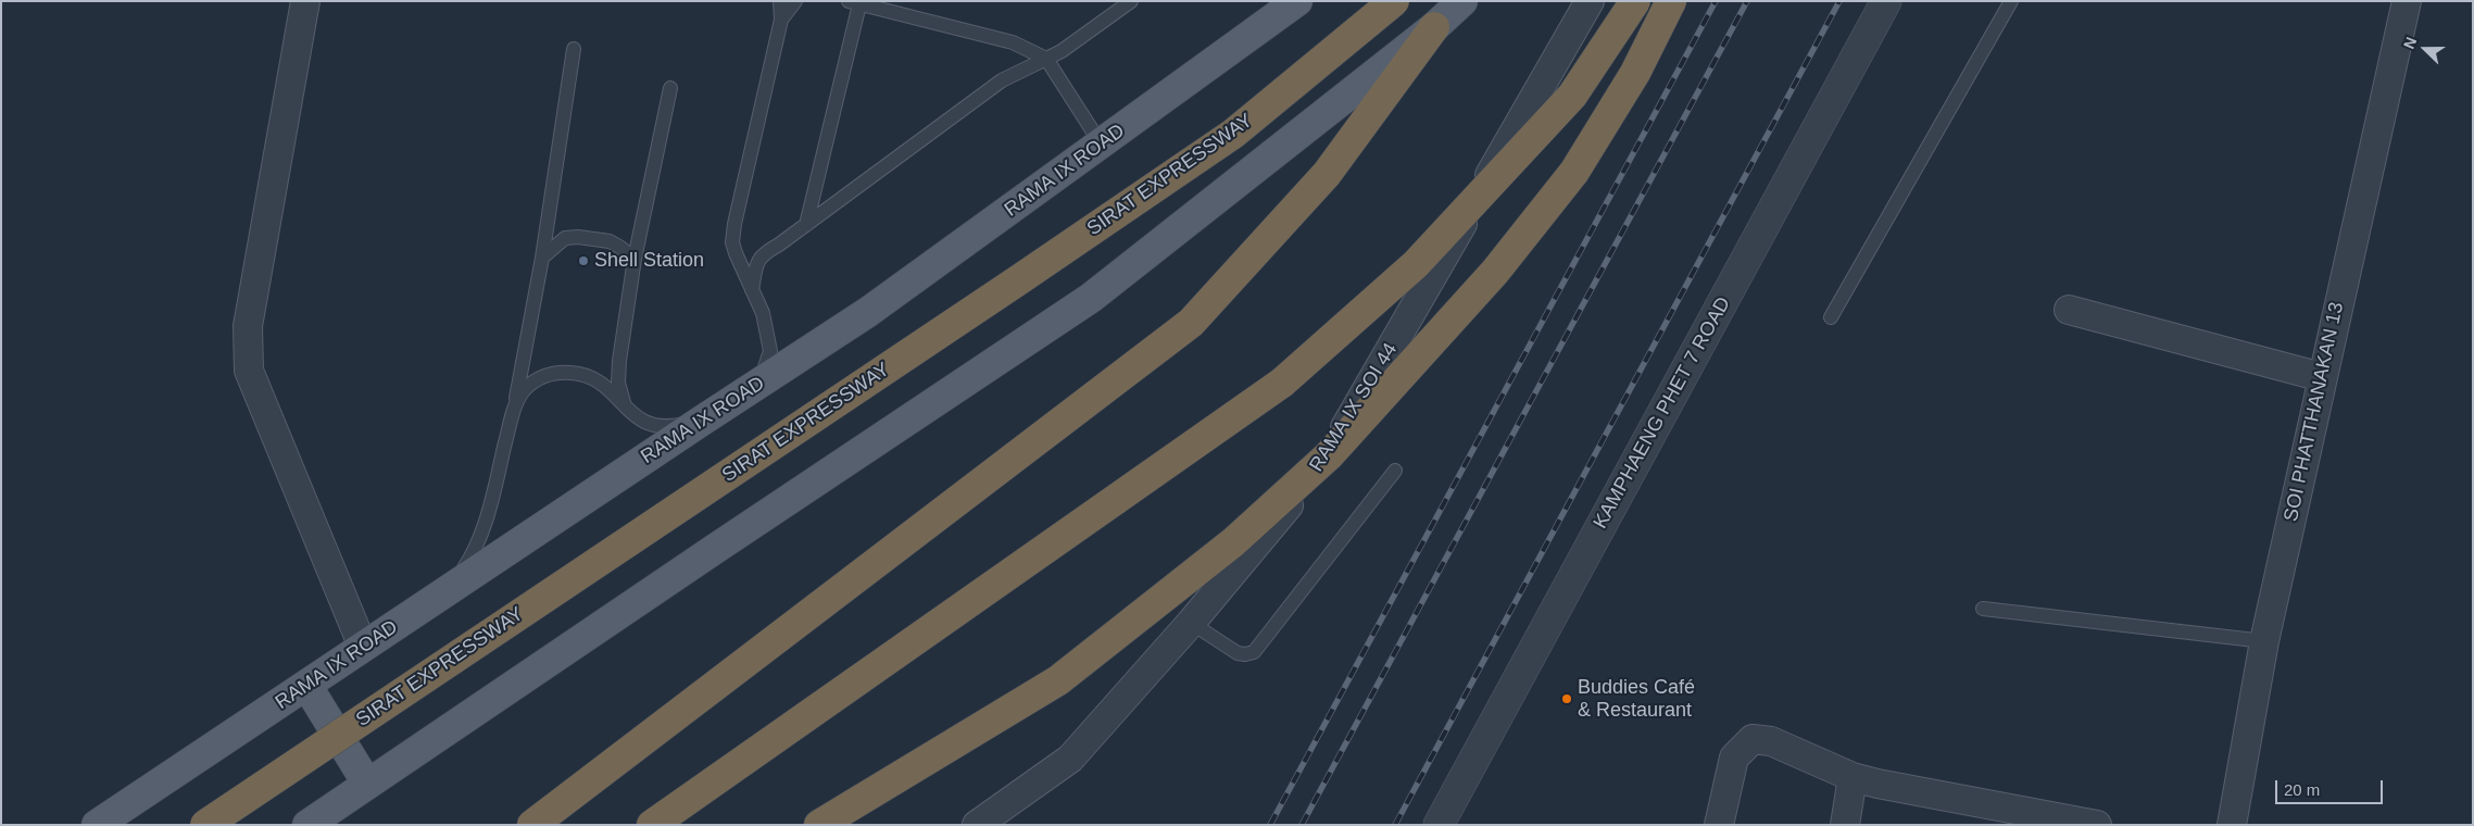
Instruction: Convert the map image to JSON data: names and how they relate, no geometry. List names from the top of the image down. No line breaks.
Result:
{"streets":{"highway":["SIRAT EXPRESSWAY"],"main road":["RAMA IX ROAD"],"street":["RAMA IX SOI 44","SOI PHATTHANAKAN 13","KAMPHAENG PHET 7 ROAD"]},"places":["Shell Station","Buddies Café & Restaurant"],"scale_bar":"20 m","north":"left"}
